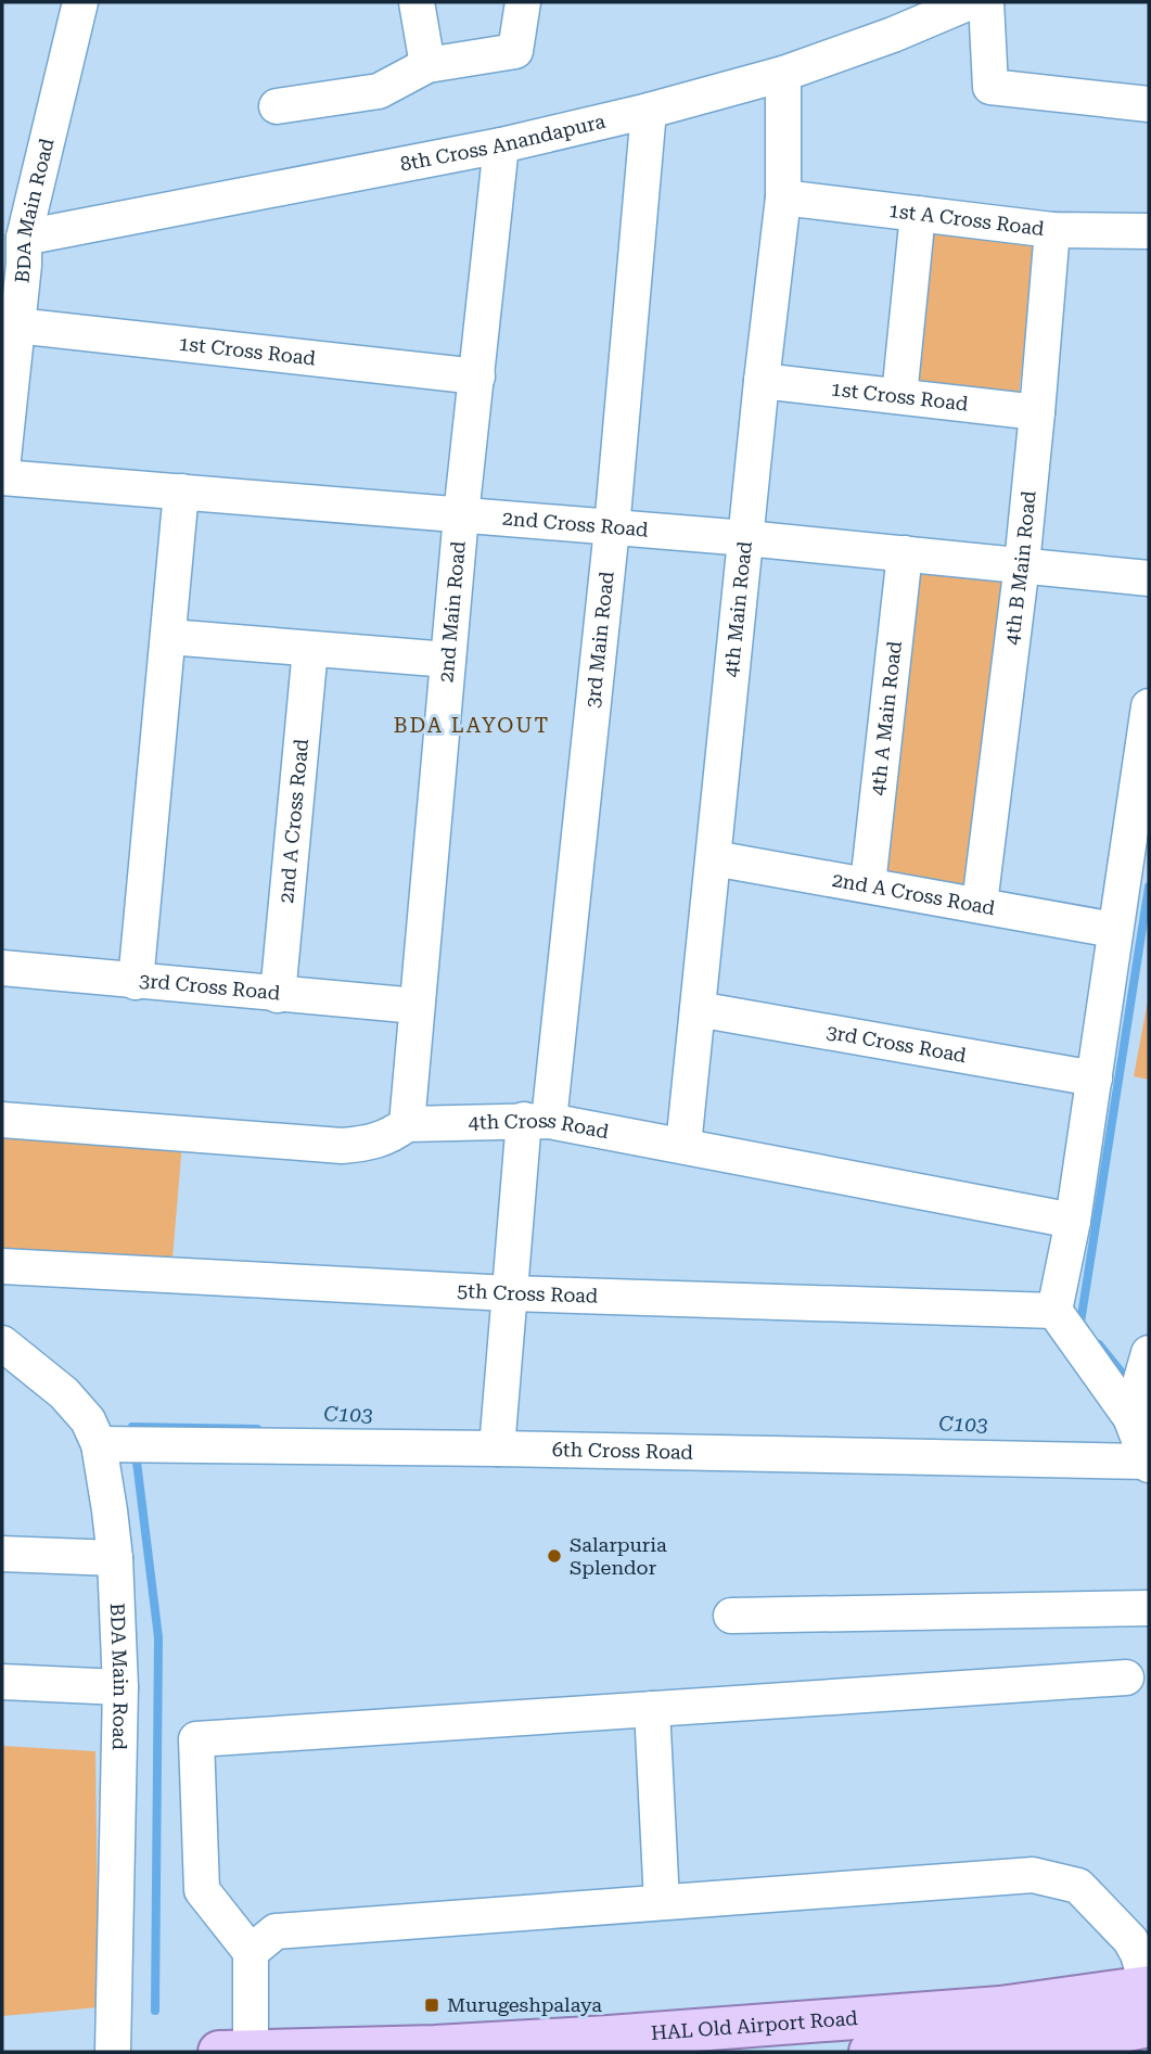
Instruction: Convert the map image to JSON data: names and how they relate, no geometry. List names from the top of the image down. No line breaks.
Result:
{"streets":{"main road":["HAL Old Airport Road"],"street":["8th Cross Anandapura","BDA Main Road","1st A Cross Road","1st Cross Road","2nd Cross Road","4th B Main Road","4th Main Road","2nd Main Road","3rd Main Road","4th A Main Road","2nd A Cross Road","3rd Cross Road","4th Cross Road","5th Cross Road","6th Cross Road"]},"crossings":[["8th Cross Anandapura","BDA Main Road"],["8th Cross Anandapura","4th Main Road"],["8th Cross Anandapura","2nd Main Road"],["8th Cross Anandapura","3rd Main Road"],["BDA Main Road","1st Cross Road"],["BDA Main Road","6th Cross Road"],["1st A Cross Road","4th B Main Road"],["1st A Cross Road","4th Main Road"],["1st Cross Road","4th B Main Road"],["1st Cross Road","4th Main Road"],["1st Cross Road","2nd Main Road"],["2nd Cross Road","4th B Main Road"],["2nd Cross Road","4th Main Road"],["2nd Cross Road","2nd Main Road"],["2nd Cross Road","3rd Main Road"],["2nd Cross Road","4th A Main Road"],["4th B Main Road","2nd A Cross Road"],["4th Main Road","2nd A Cross Road"],["4th Main Road","3rd Cross Road"],["4th Main Road","4th Cross Road"],["2nd Main Road","3rd Cross Road"],["2nd Main Road","4th Cross Road"],["3rd Main Road","4th Cross Road"],["3rd Main Road","5th Cross Road"],["3rd Main Road","6th Cross Road"],["4th A Main Road","2nd A Cross Road"],["2nd A Cross Road","3rd Cross Road"]],"districts":["BDA LAYOUT"],"water":["C103"],"places":{"other":["Salarpuria Splendor"],"transit":["Murugeshpalaya"]}}
